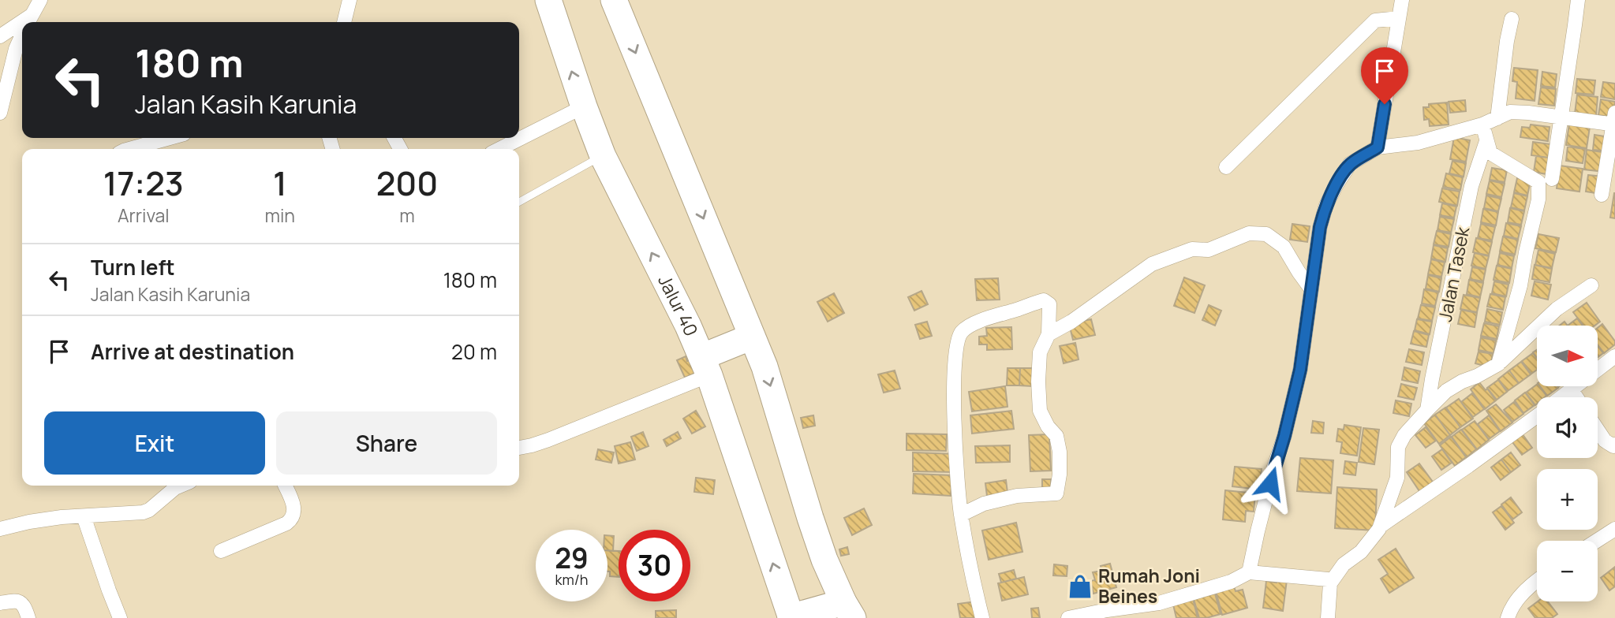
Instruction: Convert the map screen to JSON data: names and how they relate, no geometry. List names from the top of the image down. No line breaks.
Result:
{"streets":{"highway":["Jalur 40"],"street":["Jalan Tasek"]},"places":{"shop":["Rumah Joni Beines"]},"north":"right","page":{"turn":["180 m","Jalan Kasih Karunia"],"eta":["17:23","Arrival","1","min","200","m"],"list":[{"name":"Turn left","note":"Jalan Kasih Karunia","value":"180 m"},{"name":"Arrive at destination","value":"20 m"}],"map_buttons":["+","−"],"buttons":["Exit","Share"],"speed":"29 km/h","limit":"30"}}
